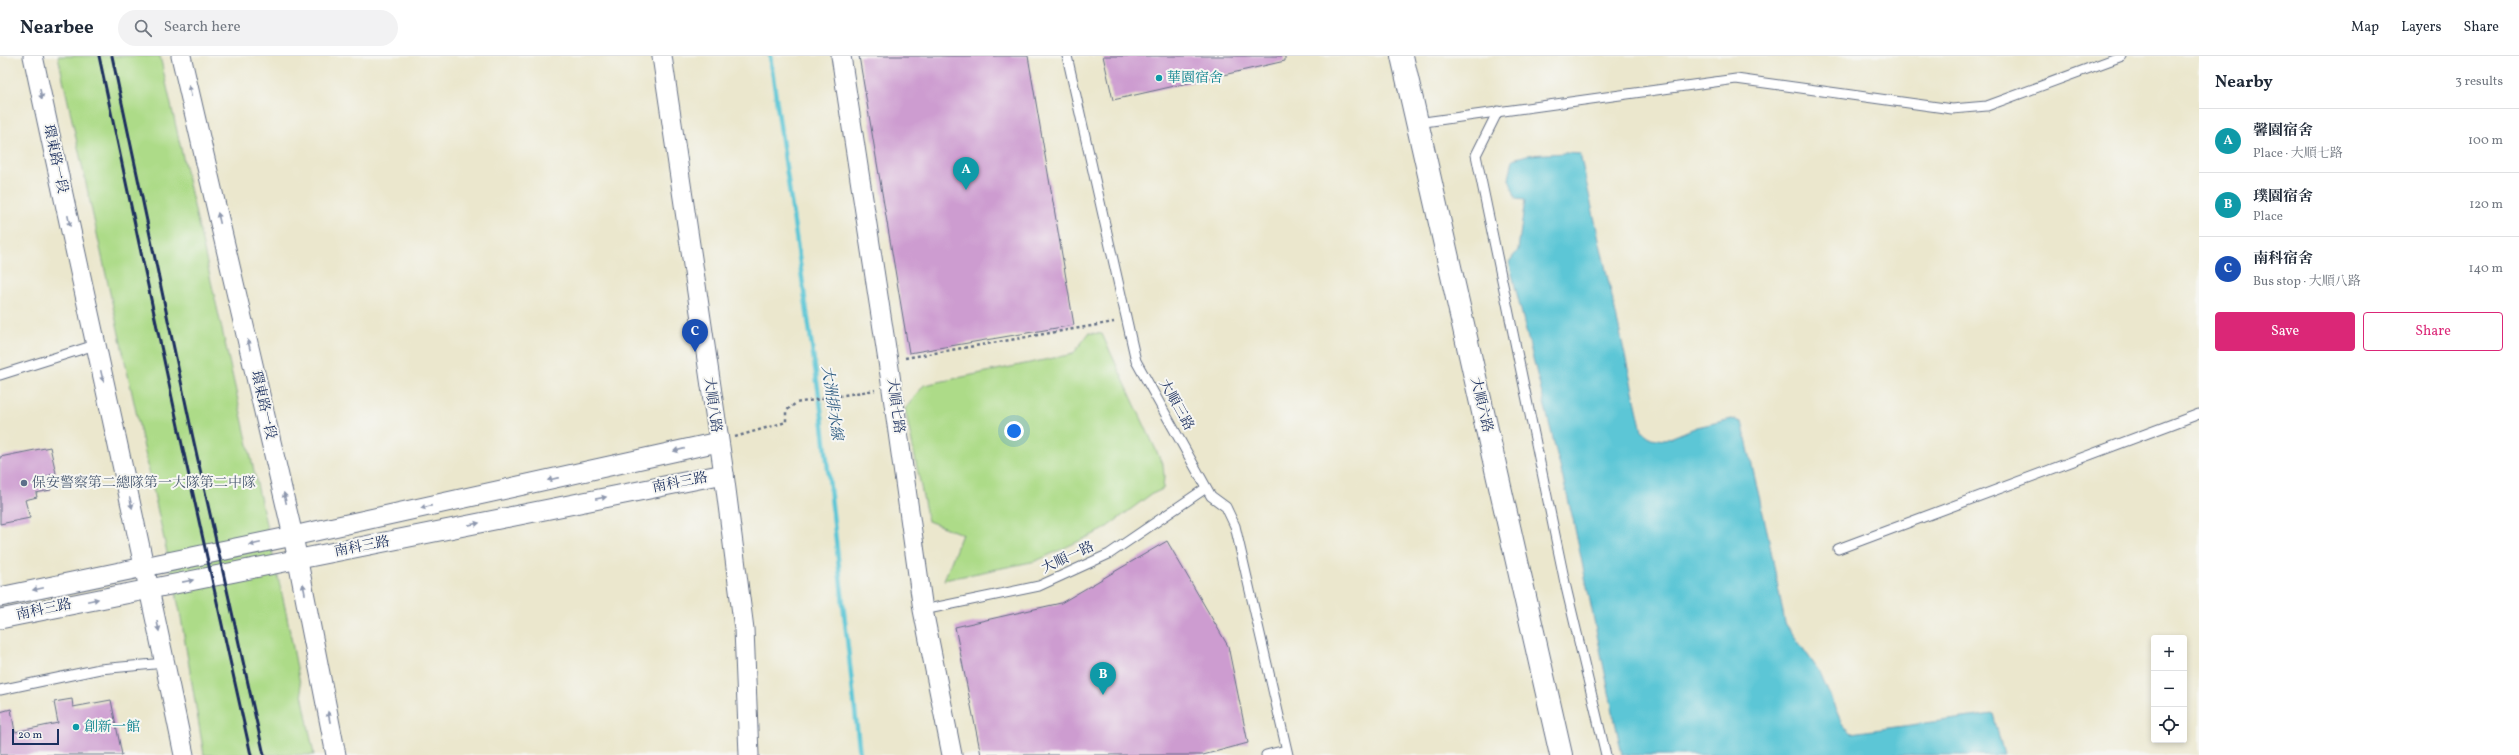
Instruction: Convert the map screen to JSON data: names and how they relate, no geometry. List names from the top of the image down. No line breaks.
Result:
{"streets":{"street":["環東路一段","大順八路","大順六路","大順七路","南科三路"],"lane":["大順三路","大順一路"]},"crossings":[["環東路一段","南科三路"],["大順八路","南科三路"],["大順三路","大順一路"],["大順七路","大順一路"]],"water":["大洲排水線"],"places":["華園宿舍","保安警察第二總隊第一大隊第二中隊","創新一館"],"scale_bar":"20 m","page":{"header":"Nearbee","search":"Search here","nav":["Map","Layers","Share"],"heading":["Nearby","3 results"],"list":[{"mark":"A","name":"馨園宿舍","note":"Place · 大順七路","value":"100 m"},{"mark":"B","name":"璞園宿舍","note":"Place","value":"120 m"},{"mark":"C","name":"南科宿舍","note":"Bus stop · 大順八路","value":"140 m"}],"pins":["A","C","B"],"buttons":["Save","Share"],"map_buttons":["+","−"],"scale":"20 m"}}
